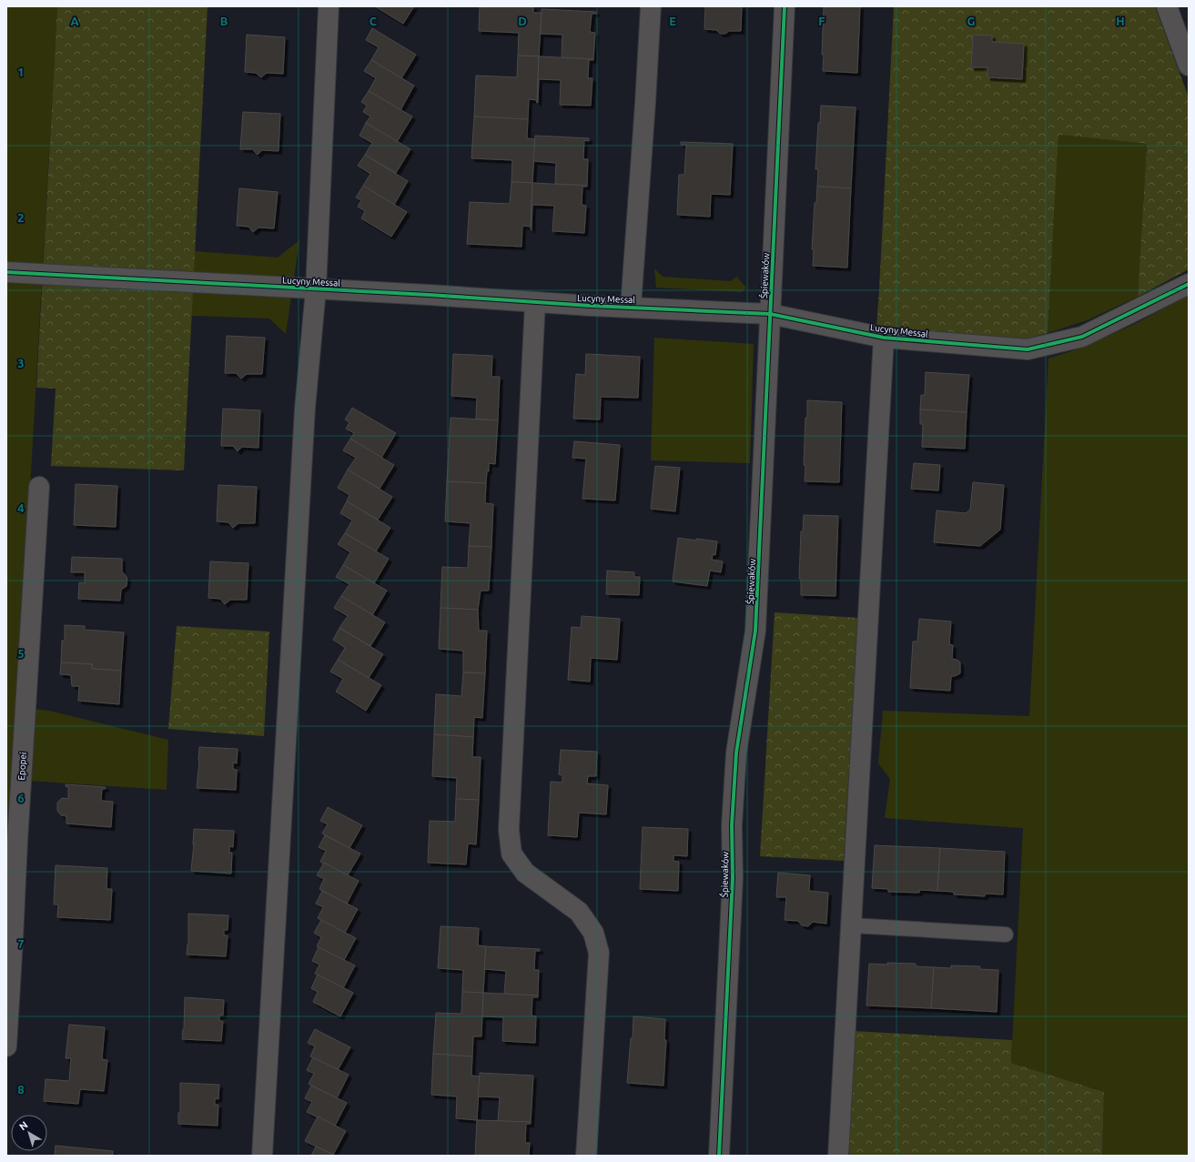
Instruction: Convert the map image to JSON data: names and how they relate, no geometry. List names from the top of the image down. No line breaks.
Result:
{"streets":{"street":["Śpiewaków","Lucyny Messal","Epopei"]},"crossings":[["Śpiewaków","Lucyny Messal"]],"north":"top left","grid":{"columns":["A","B","C","D","E","F","G","H"],"rows":["1","2","3","4","5","6","7","8"]}}
